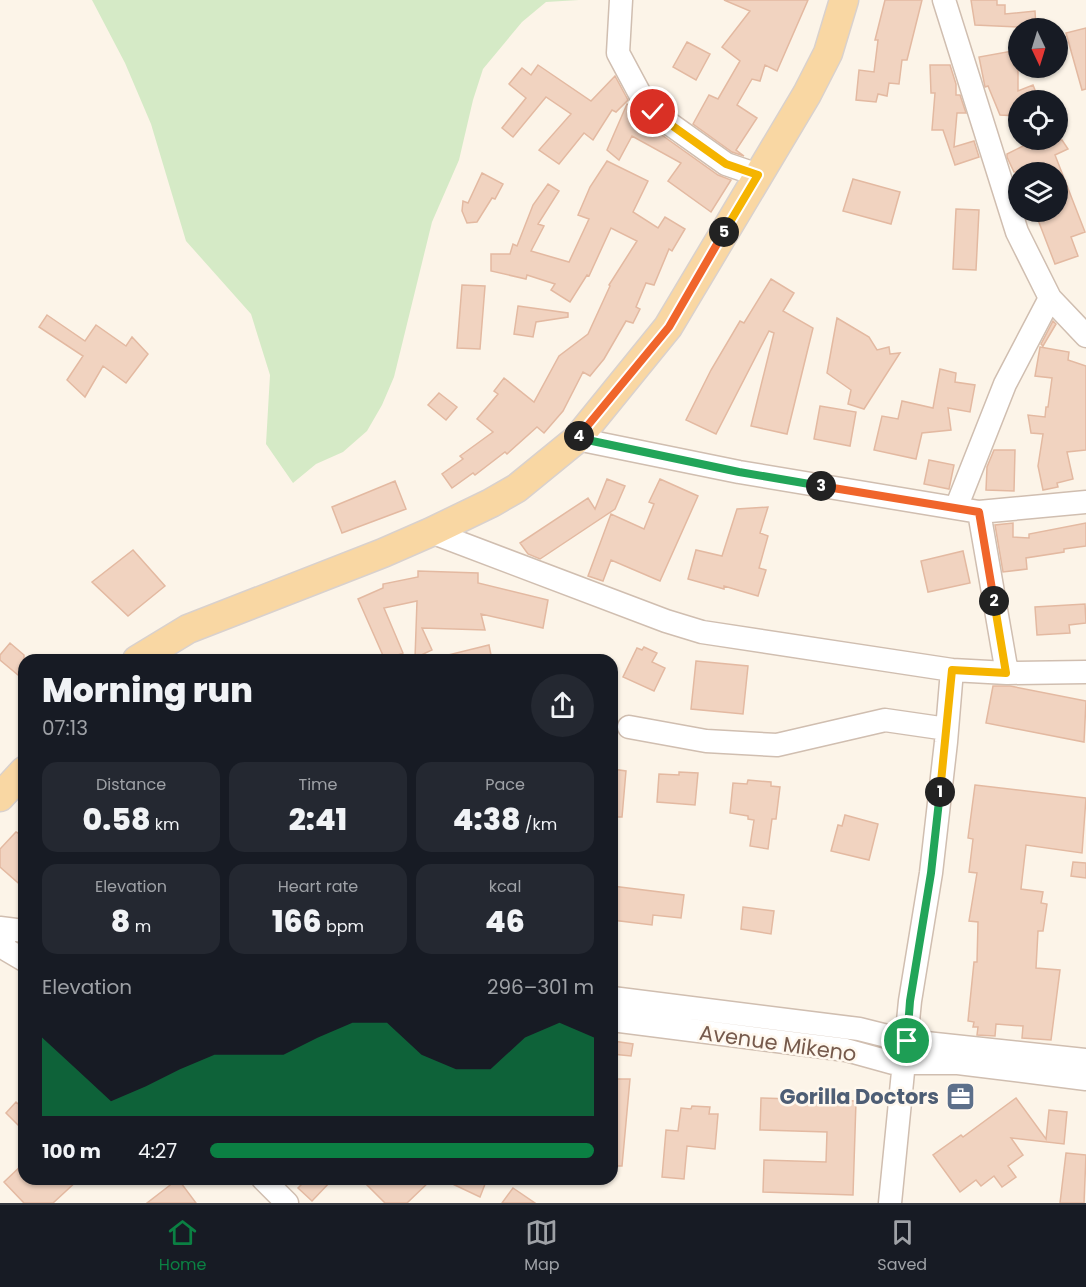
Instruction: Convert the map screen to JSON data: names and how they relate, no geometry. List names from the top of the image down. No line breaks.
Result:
{"streets":{"street":["Avenue Mikeno"]},"places":{"office":["Gorilla Doctors"]},"north":"bottom","page":{"pins":["5","4","3","2","1"],"heading":["Morning run","07:13"],"stats":[["Distance","0.58 km"],["Time","2:41"],["Pace","4:38 /km"],["Elevation","8 m"],["Heart rate","166 bpm"],["kcal","46"]],"chart":["Elevation","296–301 m"],"list":[{"name":"100 m","note":"4:27"}],"tabs":["Home","Map","Saved"]}}
